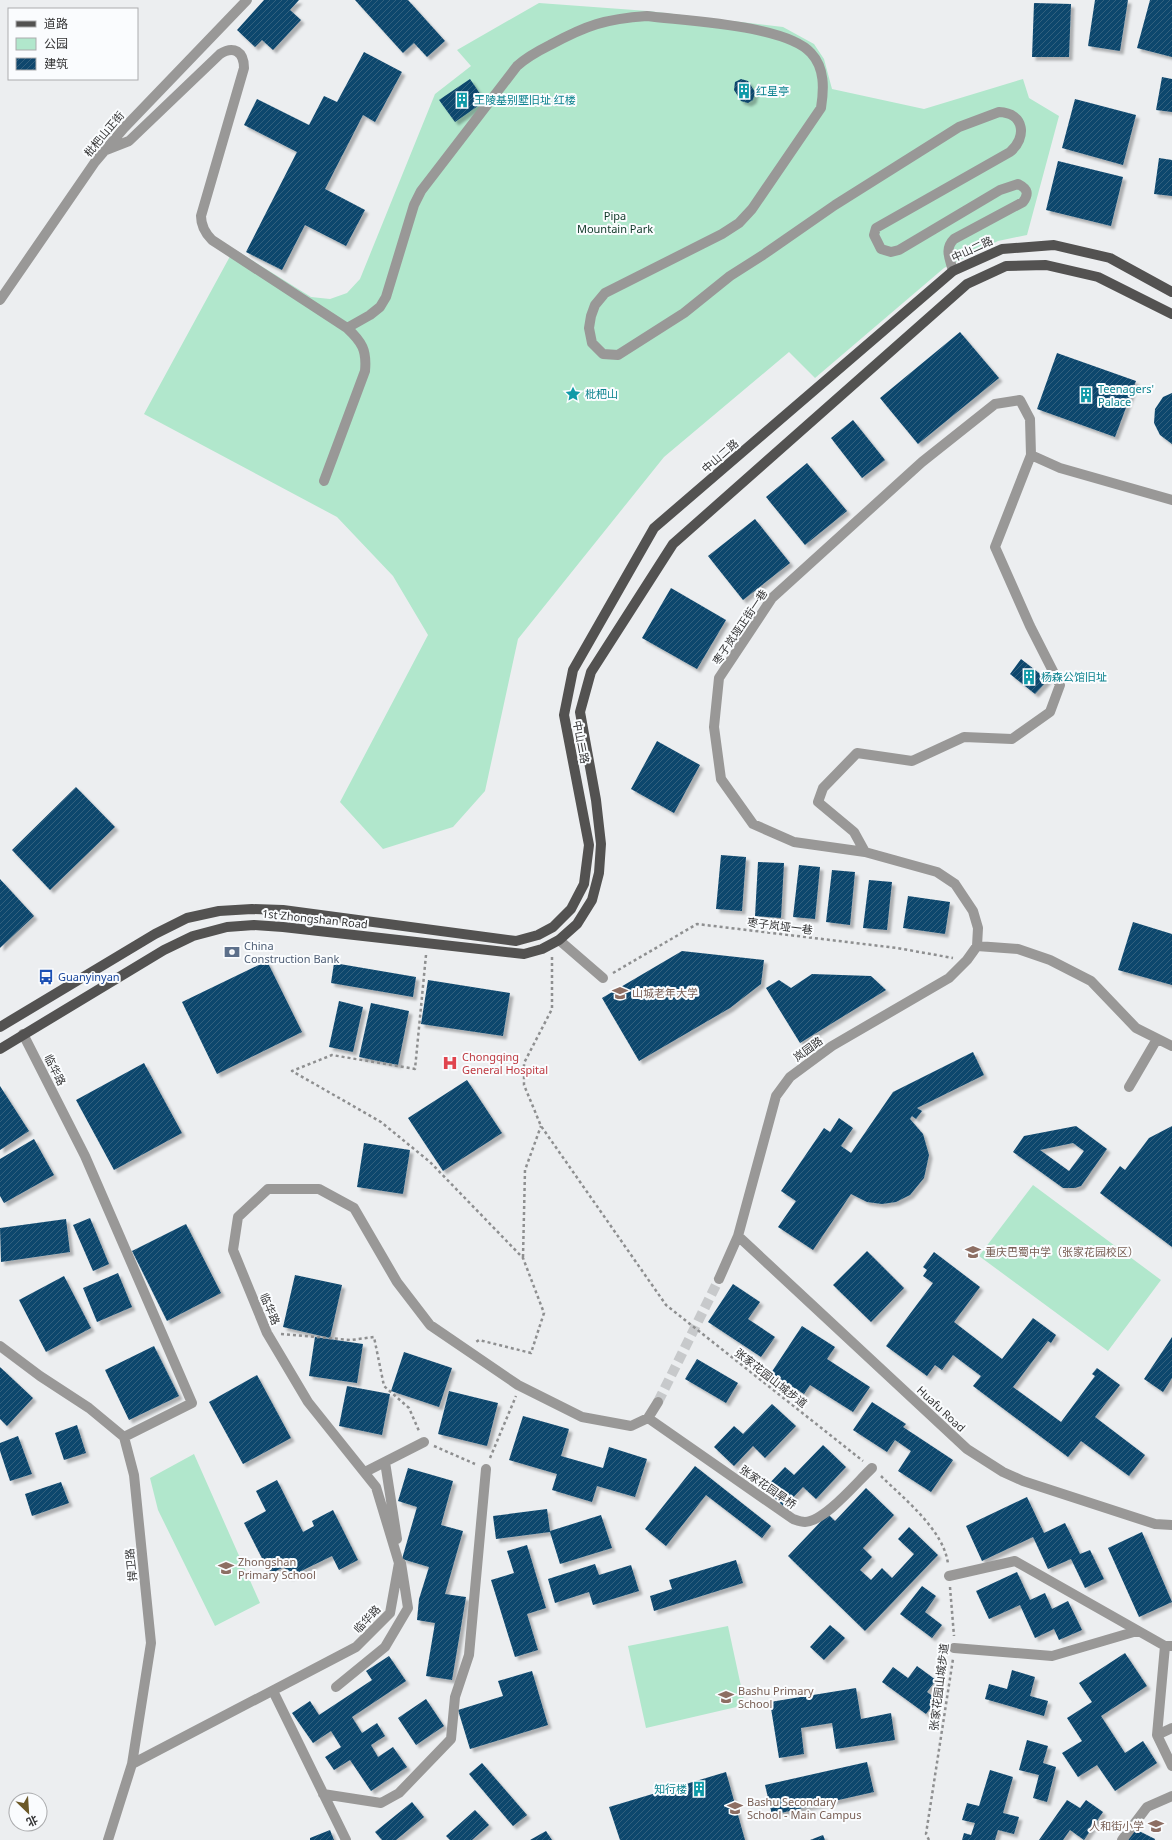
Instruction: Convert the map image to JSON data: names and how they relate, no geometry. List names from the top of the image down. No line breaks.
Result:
{"streets":{"main road":["中山二路","1st Zhongshan Road"],"street":["枇杷山正街","枣子岚垭正街一巷","岚园路","临华路","Huafu Road","张家花园旱桥","捍卫路"],"path":["枣子岚垭一巷","张家花园山城步道"]},"crossings":[["中山二路","1st Zhongshan Road"],["中山二路","张家花园山城步道"],["枣子岚垭正街一巷","岚园路"],["1st Zhongshan Road","临华路"],["1st Zhongshan Road","张家花园山城步道"],["枣子岚垭一巷","岚园路"],["岚园路","Huafu Road"],["临华路","张家花园旱桥"],["临华路","捍卫路"],["张家花园山城步道","张家花园旱桥"]],"parks":["Pipa Mountain Park"],"places":{"building":["红星亭","王陵基别墅旧址 红楼","Teenagers' Palace","杨森公馆旧址","知行楼"],"place":["枇杷山"],"bank":["China Construction Bank"],"bus stop":["Guanyinyan"],"school or university":["山城老年大学","重庆巴蜀中学（张家花园校区）","Zhongshan Primary School","Bashu Primary School","Bashu Secondary School - Main Campus","人和街小学"],"hospital":["Chongqing General Hospital"]},"legend":["道路","公园","建筑"],"north":"bottom right"}
